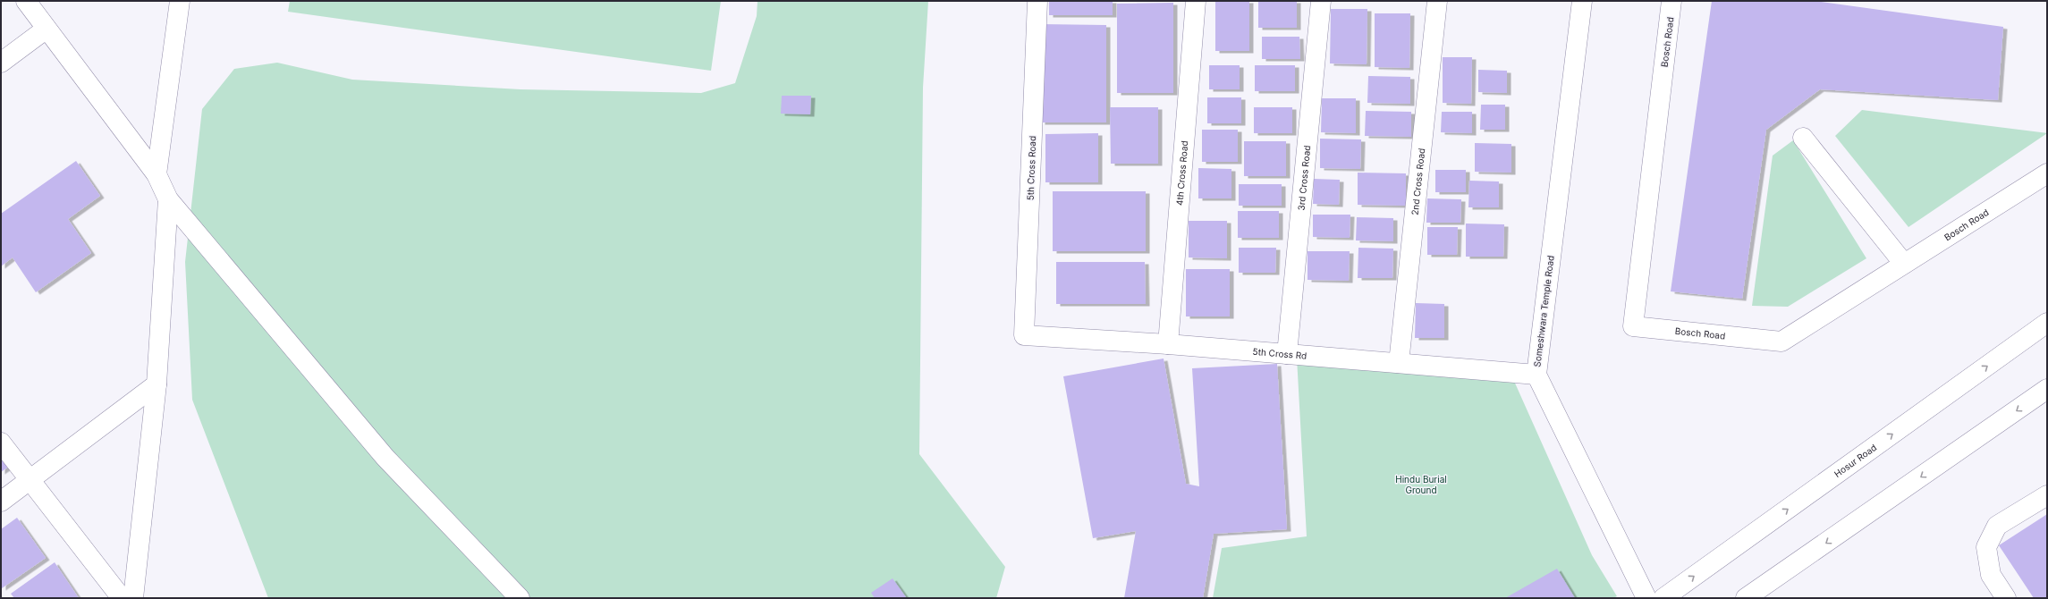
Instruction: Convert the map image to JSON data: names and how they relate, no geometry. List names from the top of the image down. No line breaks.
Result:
{"streets":{"street":["Bosch Road","5th Cross Road","4th Cross Road","3rd Cross Road","2nd Cross Road","Someshwara Temple Road","5th Cross Rd","Hosur Road"]},"crossings":[["5th Cross Road","5th Cross Rd"],["4th Cross Road","5th Cross Rd"],["3rd Cross Road","5th Cross Rd"],["2nd Cross Road","5th Cross Rd"],["Someshwara Temple Road","5th Cross Rd"]],"parks":["Hindu Burial Ground"]}
